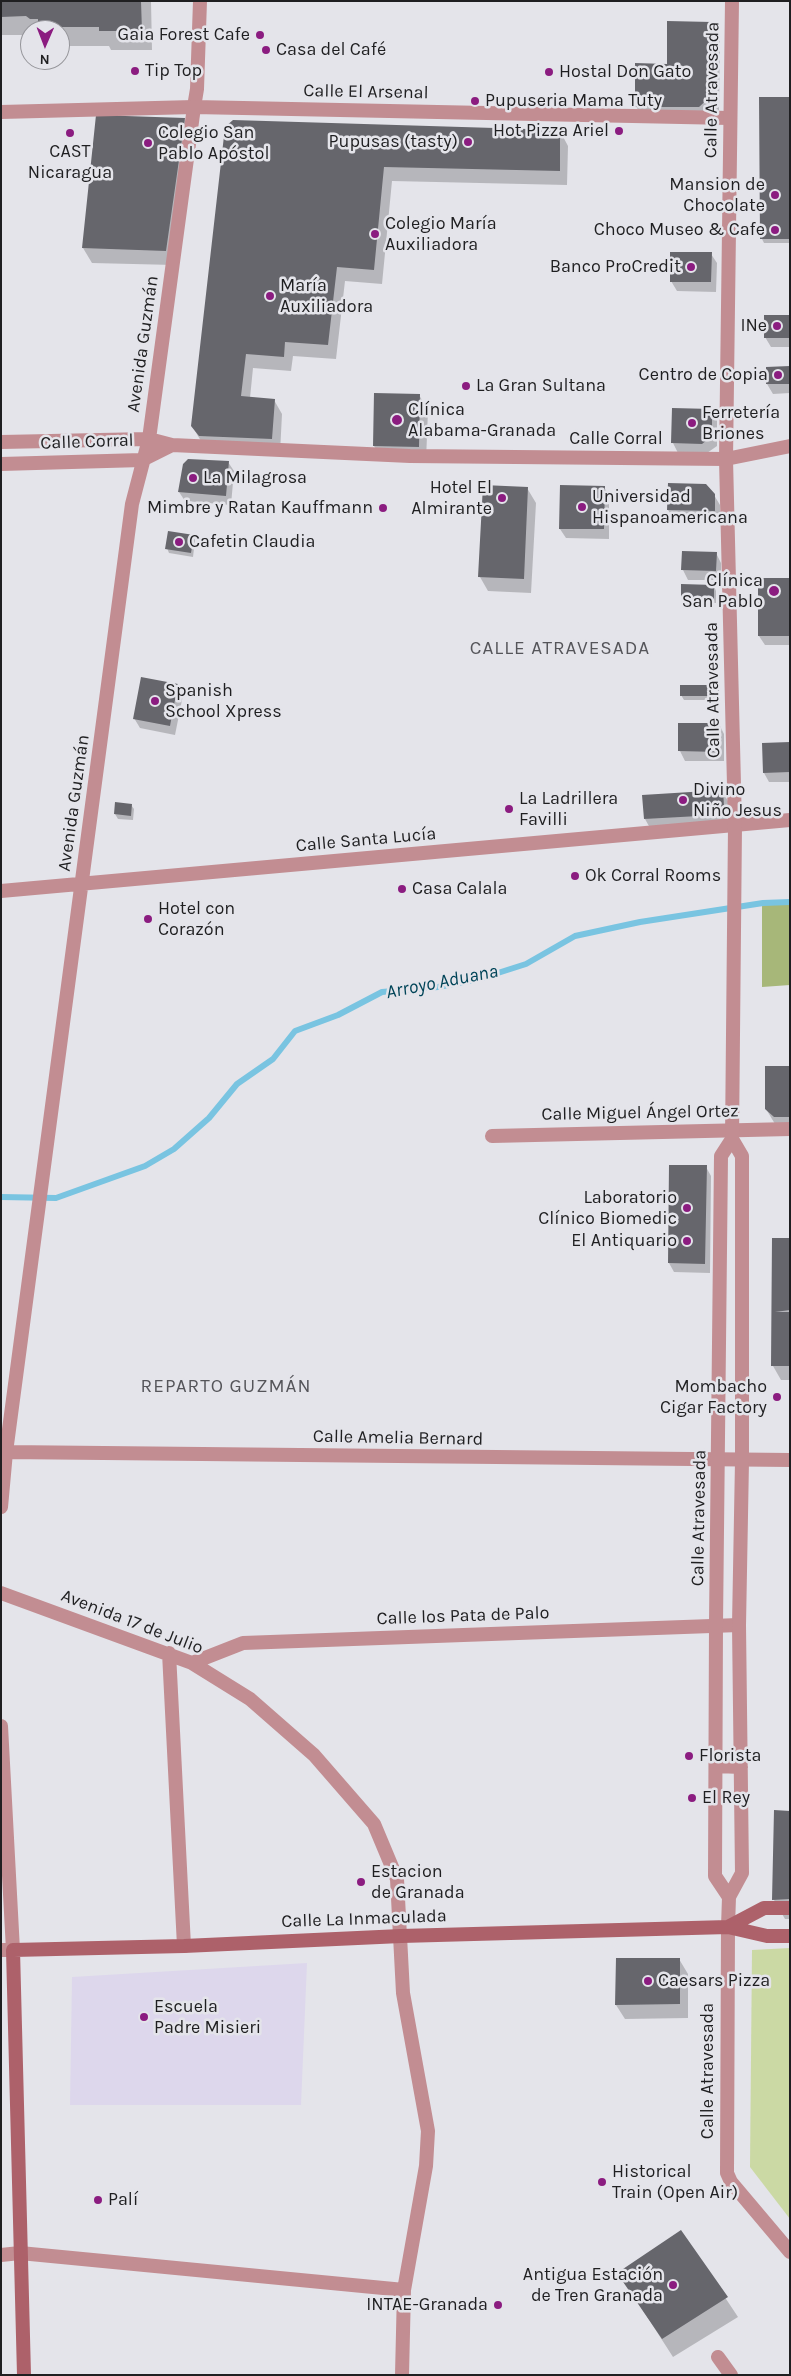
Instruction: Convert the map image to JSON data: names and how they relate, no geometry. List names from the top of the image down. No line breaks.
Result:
{"streets":{"main road":["Calle La Inmaculada"],"street":["Calle Atravesada","Calle El Arsenal","Avenida Guzmán","Calle Corral","Calle Santa Lucía","Calle Miguel Ángel Ortez","Calle Amelia Bernard","Calle los Pata de Palo","Avenida 17 de Julio"]},"crossings":[["Calle Atravesada","Calle El Arsenal"],["Calle Atravesada","Calle Corral"],["Calle Atravesada","Calle Santa Lucía"],["Calle Atravesada","Calle Miguel Ángel Ortez"],["Calle Atravesada","Calle Amelia Bernard"],["Calle Atravesada","Calle los Pata de Palo"],["Calle Atravesada","Calle La Inmaculada"],["Calle El Arsenal","Avenida Guzmán"],["Avenida Guzmán","Calle Corral"],["Avenida Guzmán","Calle Santa Lucía"],["Avenida Guzmán","Calle Amelia Bernard"],["Calle los Pata de Palo","Avenida 17 de Julio"],["Avenida 17 de Julio","Calle La Inmaculada"]],"districts":["CALLE ATRAVESADA","REPARTO GUZMÁN"],"water":["Arroyo Aduana"],"places":["Gaia Forest Cafe","Casa del Café","Tip Top","Hostal Don Gato","Pupuseria Mama Tuty","Hot Pizza Ariel","CAST Nicaragua","Pupusas (tasty)","Colegio San Pablo Apóstol","Mansion de Chocolate","Choco Museo & Cafe","Colegio María Auxiliadora","Banco ProCredit","María Auxiliadora","INe","Centro de Copia","La Gran Sultana","Clínica Alabama-Granada","Ferretería Briones","La Milagrosa","Hotel El Almirante","Universidad Hispanoamericana","Mimbre y Ratan Kauffmann","Cafetin Claudia","Clínica San Pablo","Spanish School Xpress","Divino Niño Jesus","La Ladrillera Favilli","Ok Corral Rooms","Casa Calala","Hotel con Corazón","Laboratorio Clínico Biomedic","El Antiquario","Mombacho Cigar Factory","Florista","El Rey","Estacion de Granada","Caesars Pizza","Escuela Padre Misieri","Historical Train (Open Air)","Palí","Antigua Estación de Tren Granada","INTAE-Granada"],"north":"bottom"}
